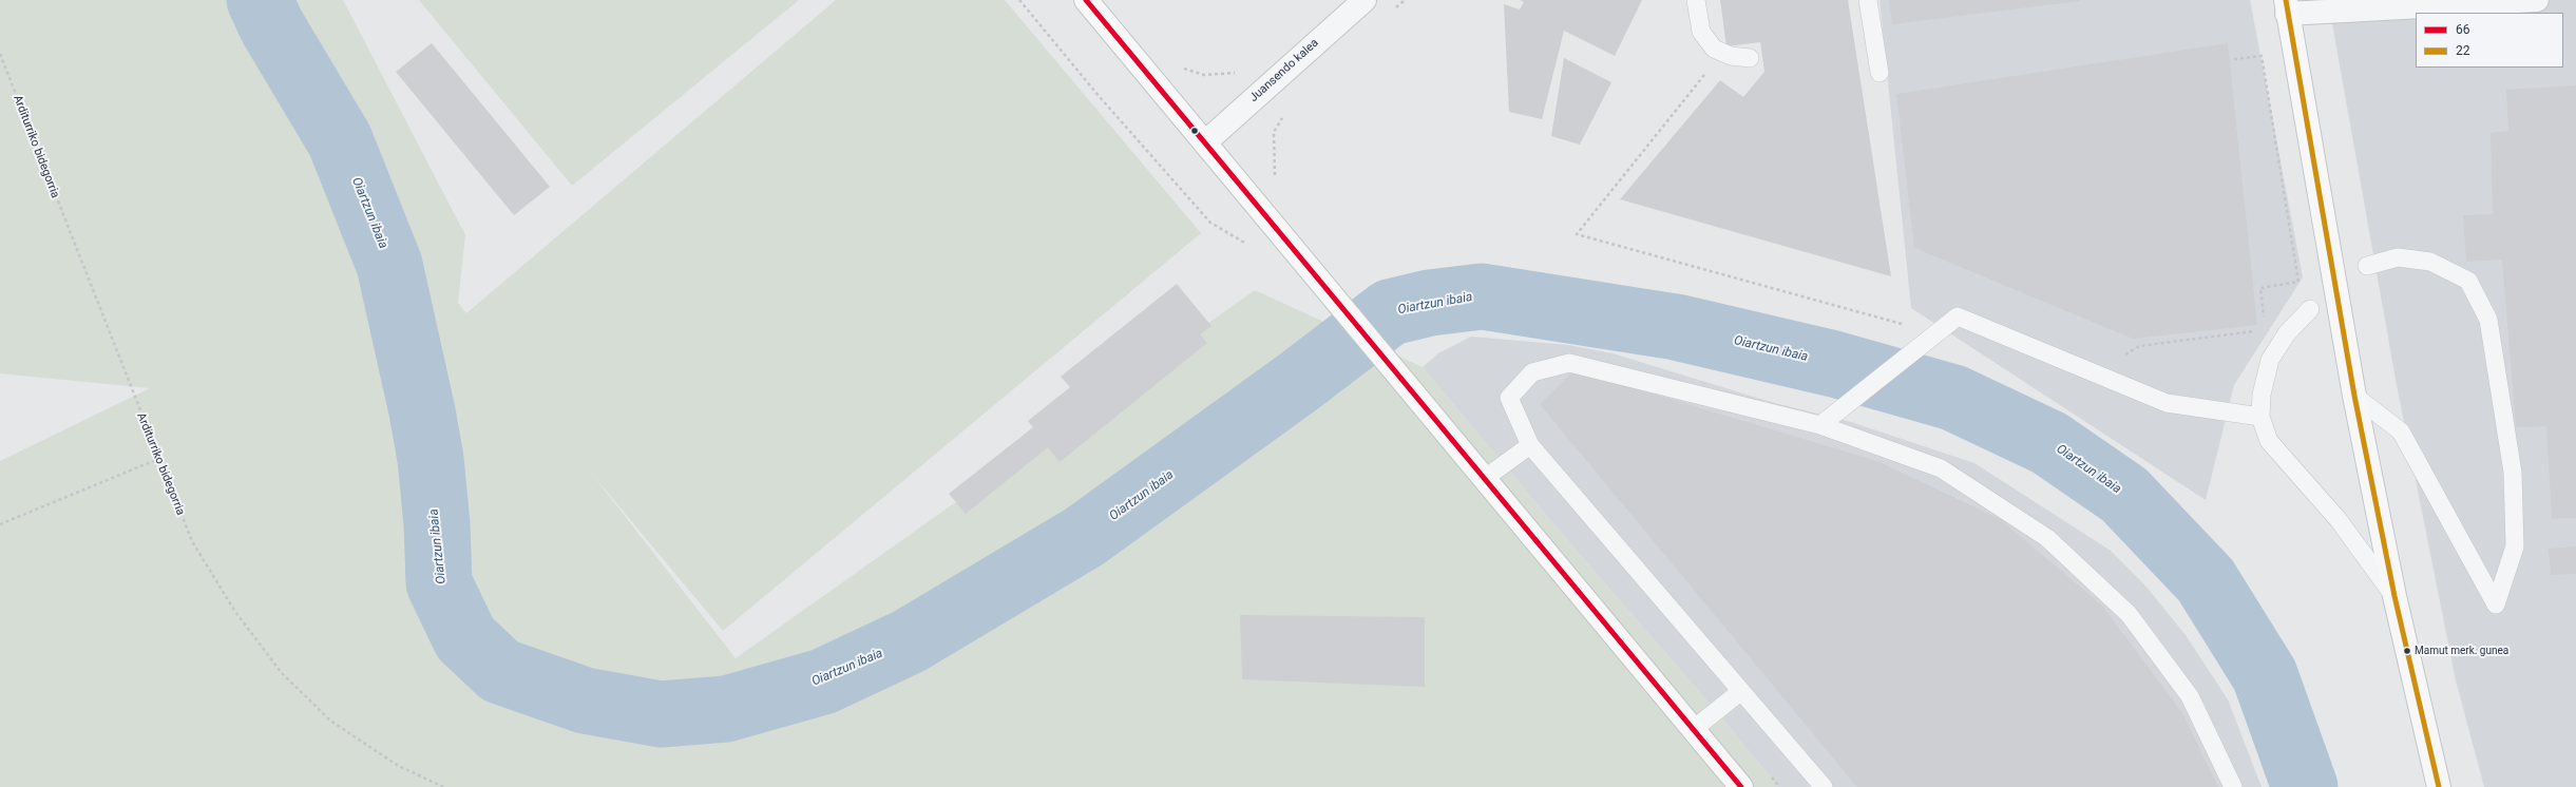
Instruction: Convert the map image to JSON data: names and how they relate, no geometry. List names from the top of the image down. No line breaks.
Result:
{"streets":{"street":["Juansendo kalea"],"path":["Arditurriko bidegorria"]},"water":["Oiartzun ibaia"],"places":["Mamut merk. gunea"],"lines":["transit line 66","transit line 22"],"legend":["66","22"]}
